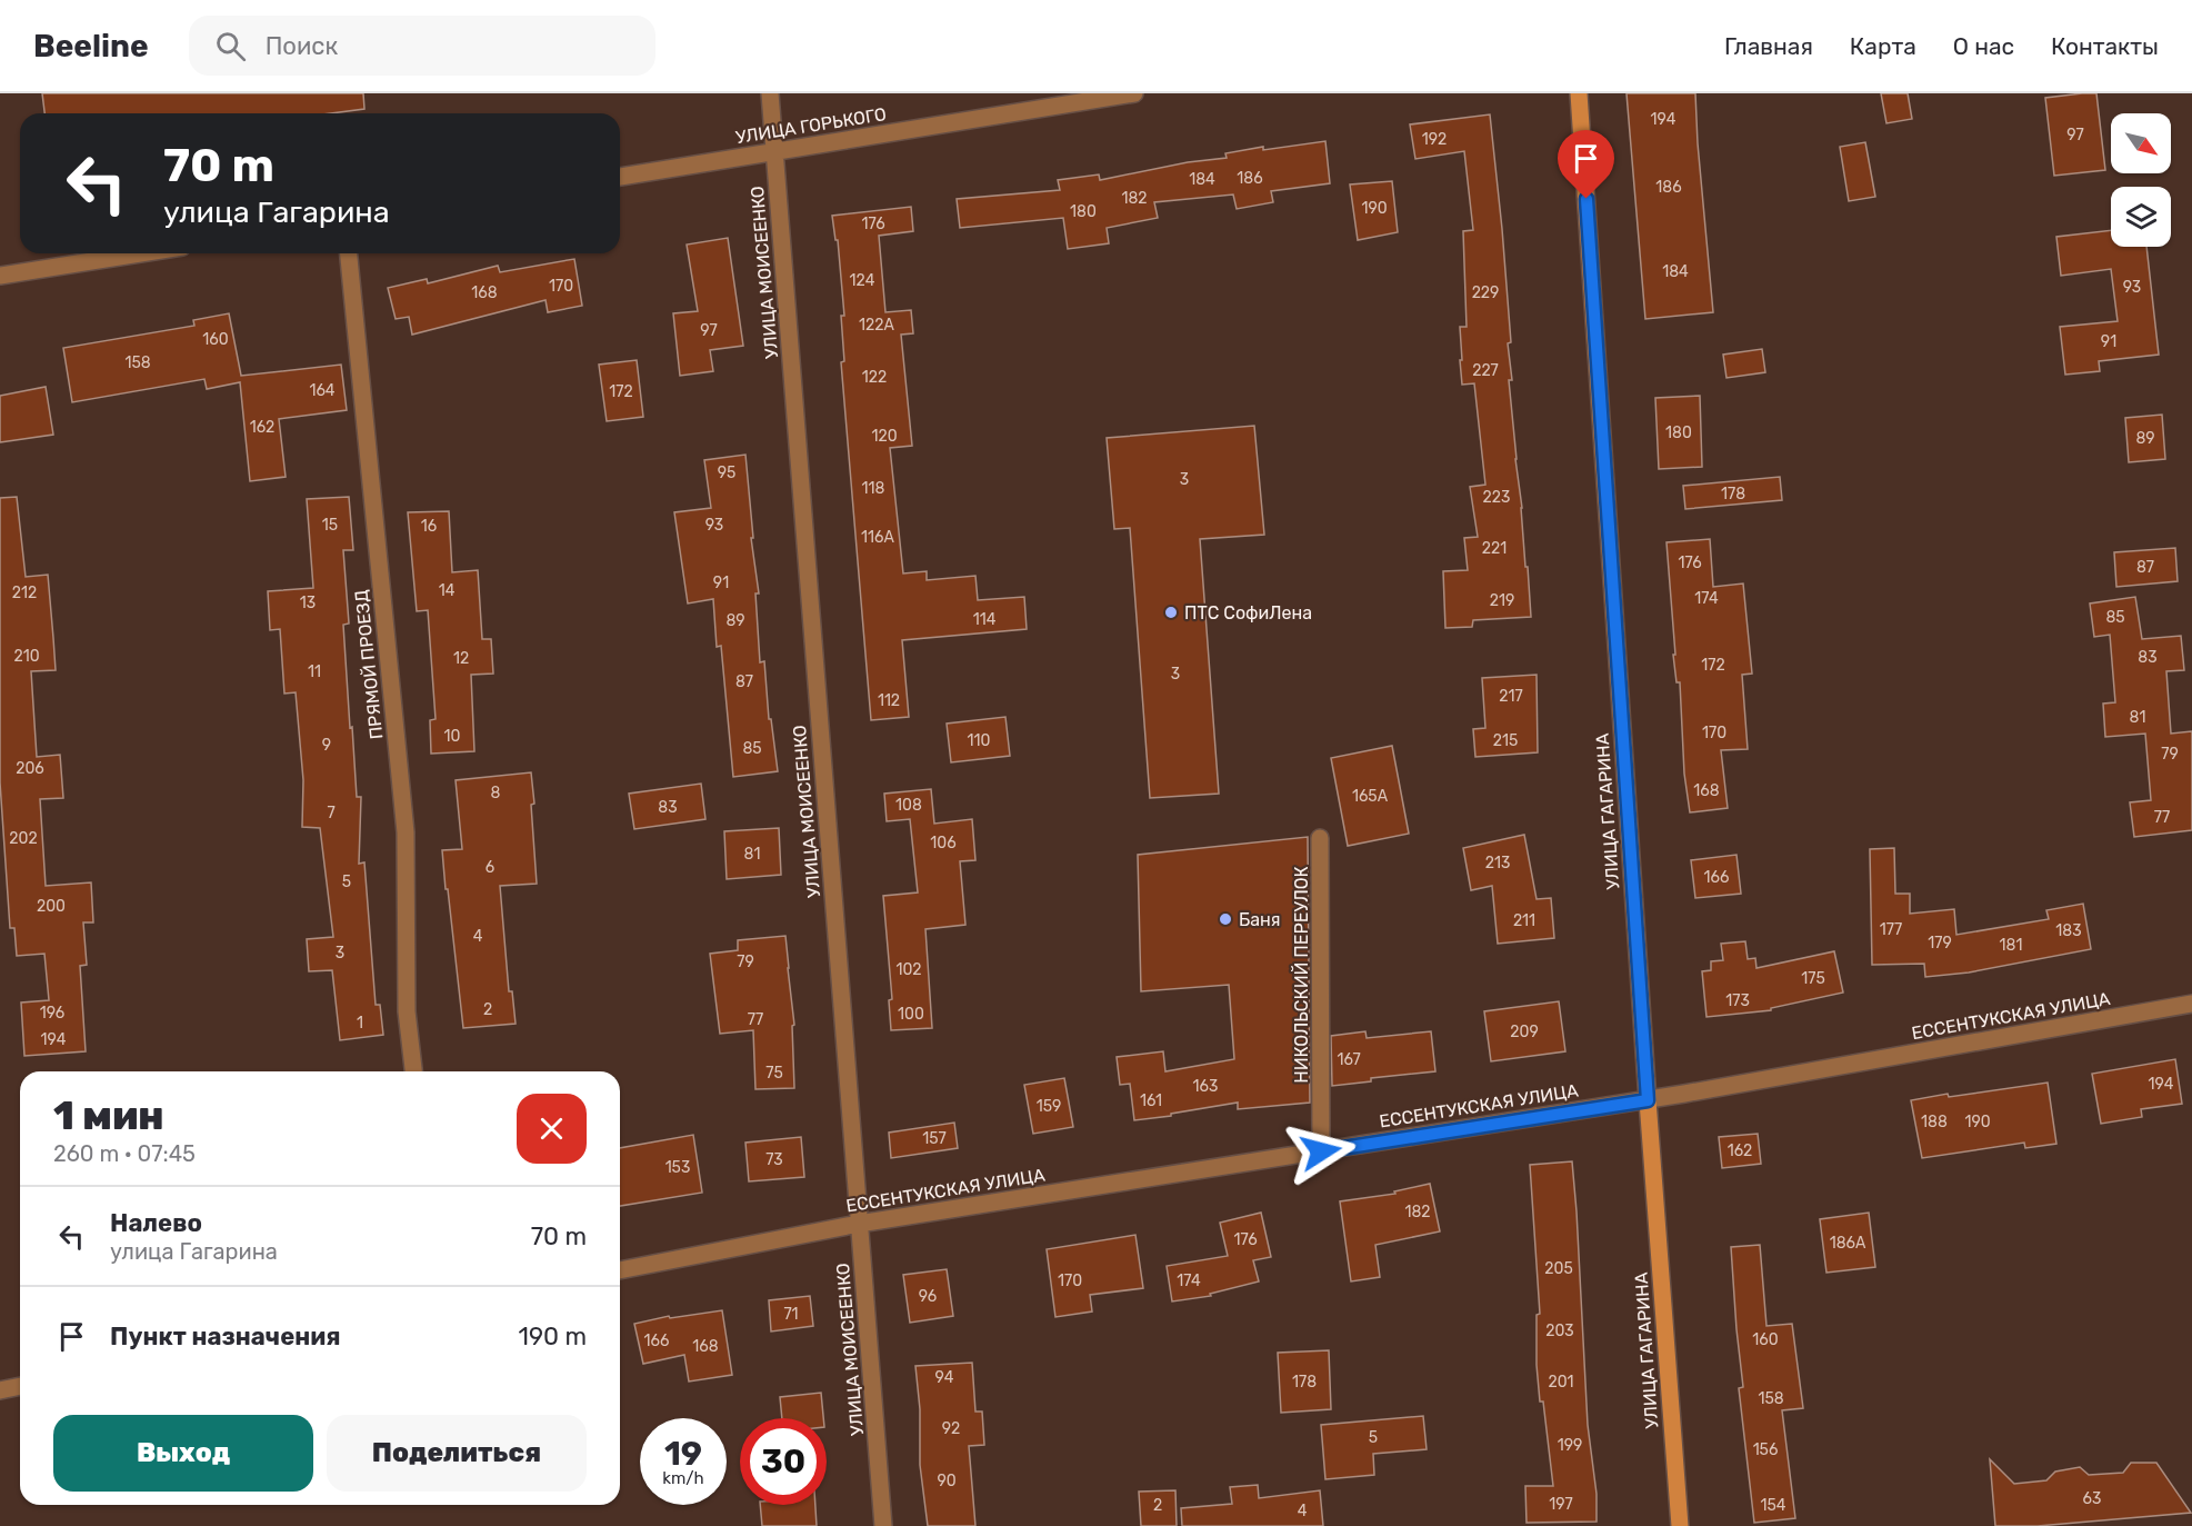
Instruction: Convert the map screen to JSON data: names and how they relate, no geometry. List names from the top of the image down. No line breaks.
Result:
{"streets":{"street":["УЛИЦА ГОРЬКОГО","УЛИЦА МОИСЕЕНКО","ПРЯМОЙ ПРОЕЗД","УЛИЦА ГАГАРИНА","НИКОЛЬСКИЙ ПЕРЕУЛОК","ЕССЕНТУКСКАЯ УЛИЦА"]},"crossings":[["УЛИЦА ГОРЬКОГО","УЛИЦА МОИСЕЕНКО"],["УЛИЦА МОИСЕЕНКО","ЕССЕНТУКСКАЯ УЛИЦА"],["УЛИЦА ГАГАРИНА","ЕССЕНТУКСКАЯ УЛИЦА"],["НИКОЛЬСКИЙ ПЕРЕУЛОК","ЕССЕНТУКСКАЯ УЛИЦА"]],"places":["ПТС СофиЛена","Баня"],"house_numbers":["194","97","192","186","184","186","182","190","180","176","184","124","170","93","168","229","122А","97","160","91","158","227","122","164","172","162","180","120","89","95","3","118","178","223","15","93","16","116А","221","176","87","91","14","212","174","219","13","85","114","89","210","83","12","172","11","3","87","217","112","81","170","10","110","215","9","85","79","206","168","8","165А","108","83","7","77","202","106","81","213","6","166","5","200","211","177","183","4","179","181","3","79","102","175","173","2","196","100","77","1","209","194","167","75","194","163","161","159","188","190","157","162","73","153","182","176","186А","205","170","174","96","71","203","160","166","168","94","178","201","158","92","5","199","156","90","63","197","2","154","4"],"north":"bottom right","page":{"header":"Beeline","search":"Поиск","nav":["Главная","Карта","О нас","Контакты"],"turn":["70 m","улица Гагарина"],"heading":["1 мин","260 m · 07:45"],"list":[{"name":"Налево","note":"улица Гагарина","value":"70 m"},{"name":"Пункт назначения","value":"190 m"}],"buttons":["Выход","Поделиться"],"speed":"19 km/h","limit":"30"}}
